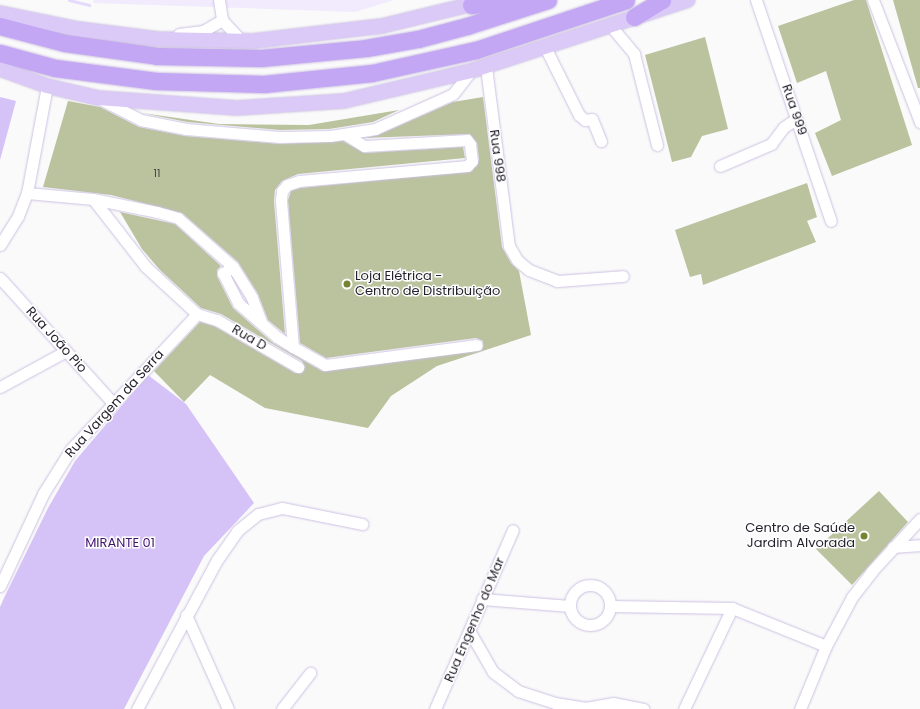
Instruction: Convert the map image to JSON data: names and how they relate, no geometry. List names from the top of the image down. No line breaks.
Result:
{"streets":{"street":["Rua 999","Rua 998","Rua D","Rua João Pio","Rua Vargem da Serra","Rua Engenho do Mar"]},"crossings":[["Rua D","Rua Vargem da Serra"],["Rua João Pio","Rua Vargem da Serra"]],"parks":["MIRANTE 01"],"places":["Loja Elétrica - Centro de Distribuição","Centro de Saúde Jardim Alvorada"],"house_numbers":["11"]}
